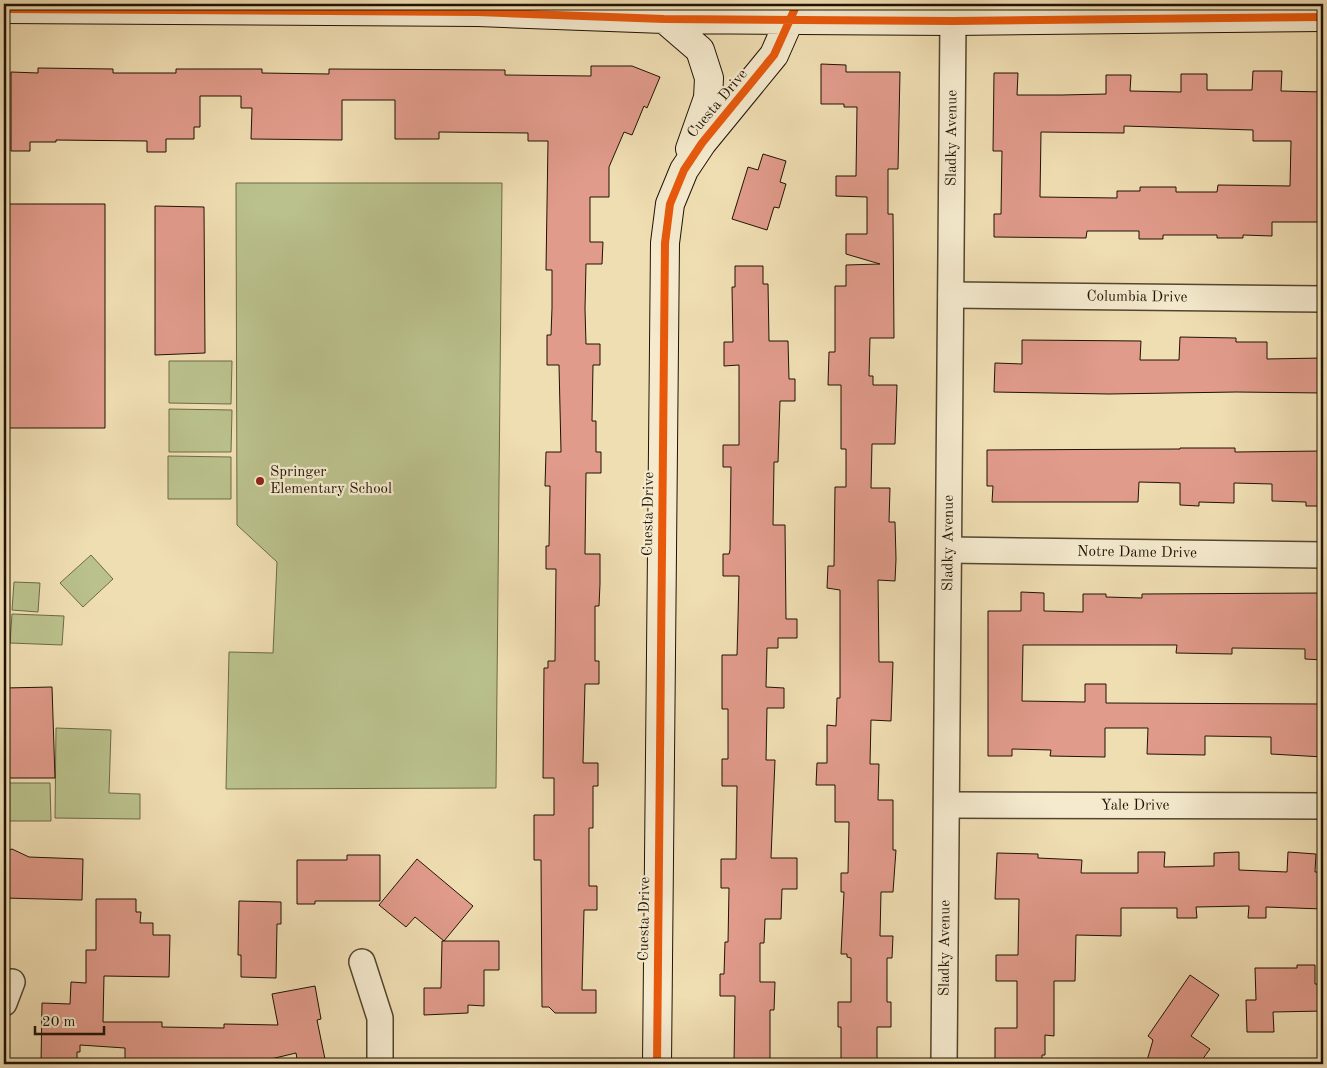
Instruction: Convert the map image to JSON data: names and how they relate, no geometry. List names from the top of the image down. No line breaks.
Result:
{"streets":{"street":["Cuesta Drive","Sladky Avenue","Columbia Drive","Notre Dame Drive","Yale Drive"]},"crossings":[["Sladky Avenue","Columbia Drive"],["Sladky Avenue","Notre Dame Drive"],["Sladky Avenue","Yale Drive"]],"places":["Springer Elementary School"],"scale_bar":"20 m"}
